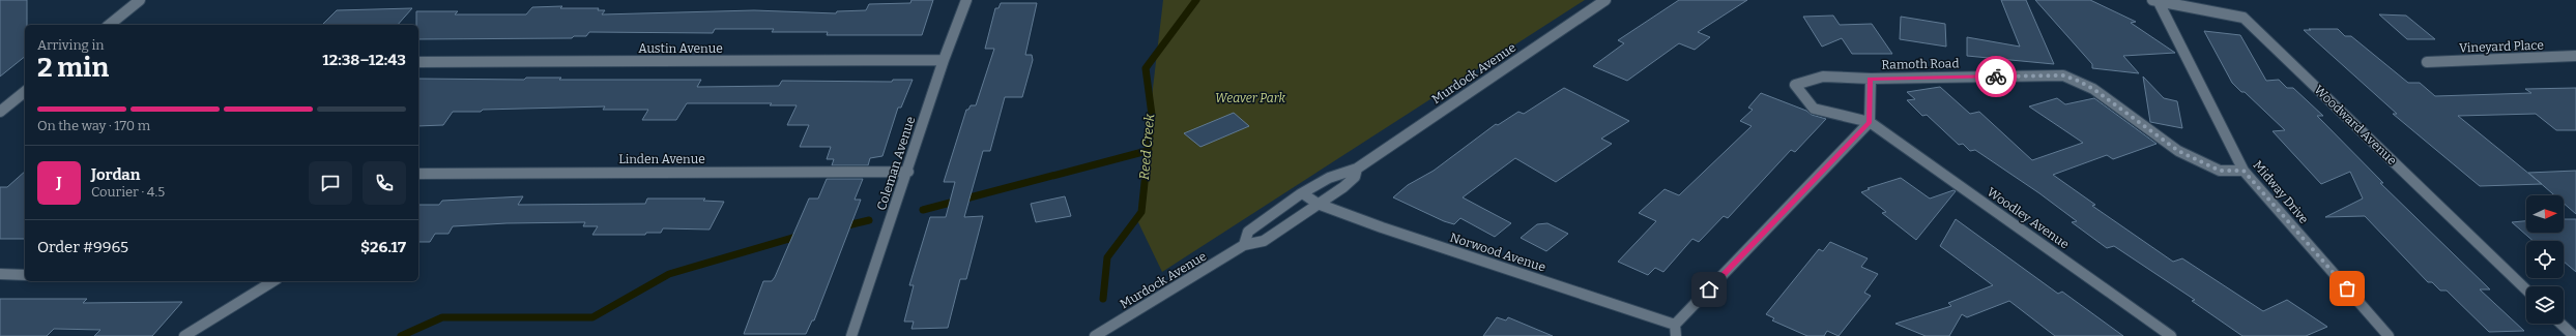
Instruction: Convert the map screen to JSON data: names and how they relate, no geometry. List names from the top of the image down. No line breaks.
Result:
{"streets":{"street":["Vineyard Place","Austin Avenue","Ramoth Road","Murdock Avenue","Woodward Avenue","Linden Avenue","Coleman Avenue","Midway Drive","Woodley Avenue","Norwood Avenue"]},"crossings":[["Austin Avenue","Coleman Avenue"],["Ramoth Road","Midway Drive"],["Ramoth Road","Woodley Avenue"],["Murdock Avenue","Norwood Avenue"],["Woodward Avenue","Midway Drive"],["Linden Avenue","Coleman Avenue"]],"water":["Reed Creek"],"parks":["Weaver Park"],"north":"right","page":{"heading":["2 min","Arriving in","12:38–12:43"],"panel":["Jordan","Courier · 4.5","Order #9965","$26.17"],"bar":"On the way · 170 m","round":"J"}}
